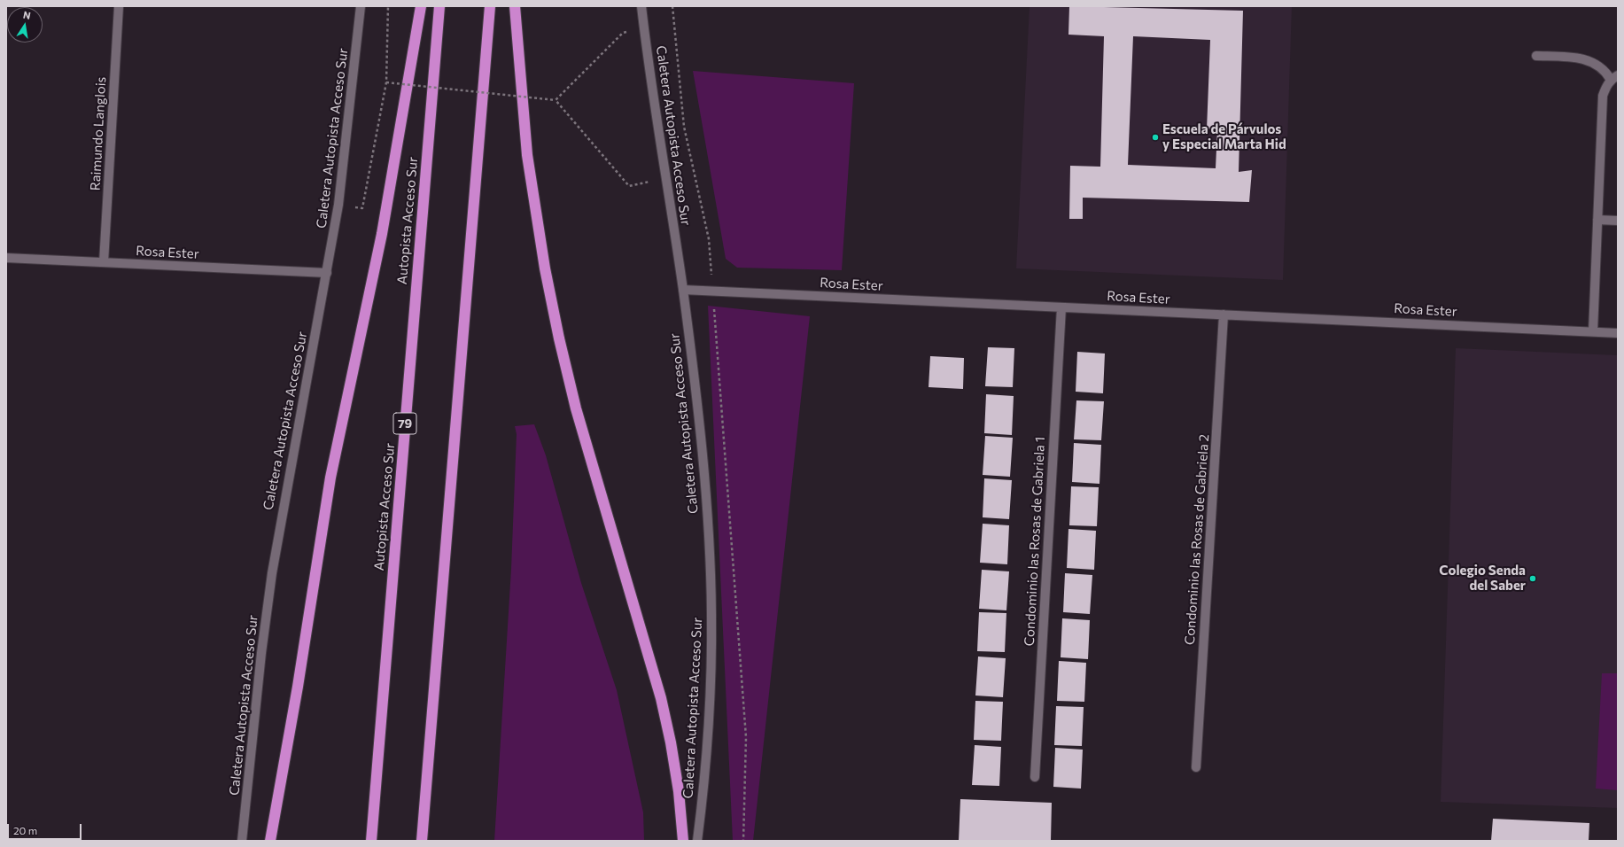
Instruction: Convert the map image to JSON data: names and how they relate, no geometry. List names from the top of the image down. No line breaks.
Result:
{"streets":{"highway":["Autopista Acceso Sur","79"],"street":["Raimundo Langlois","Caletera Autopista Acceso Sur","Rosa Ester","Condominio las Rosas de Gabriela 2","Condominio las Rosas de Gabriela 1"]},"crossings":[["Raimundo Langlois","Rosa Ester"],["Caletera Autopista Acceso Sur","Rosa Ester"],["Rosa Ester","Condominio las Rosas de Gabriela 2"],["Rosa Ester","Condominio las Rosas de Gabriela 1"]],"places":["Escuela de Párvulos y Especial Marta Hid","Colegio Senda del Saber"],"scale_bar":"20 m","north":"top"}
